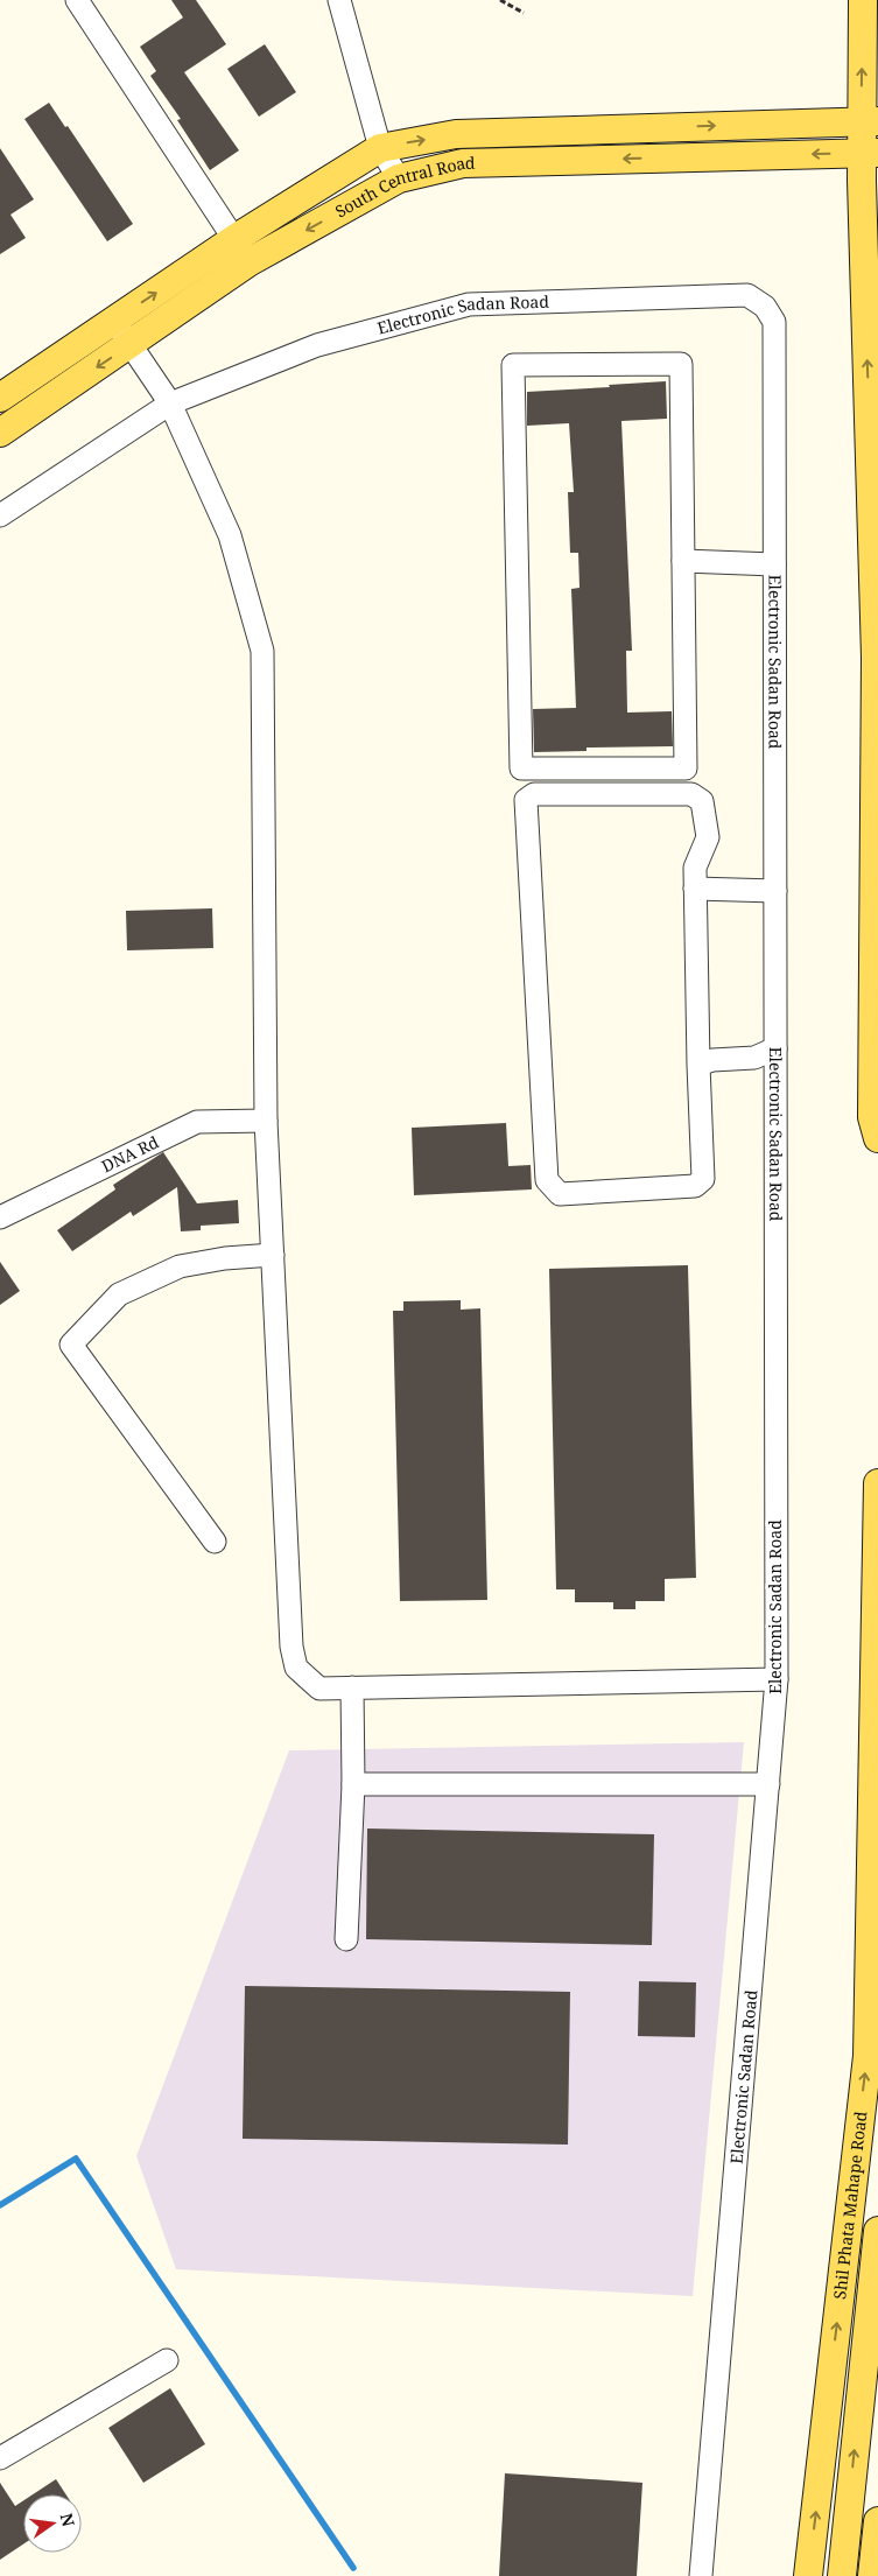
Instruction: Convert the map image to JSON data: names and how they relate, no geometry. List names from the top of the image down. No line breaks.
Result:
{"streets":{"main road":["South Central Road","Shil Phata Mahape Road"],"street":["Electronic Sadan Road","DNA Rd"]},"north":"right"}
